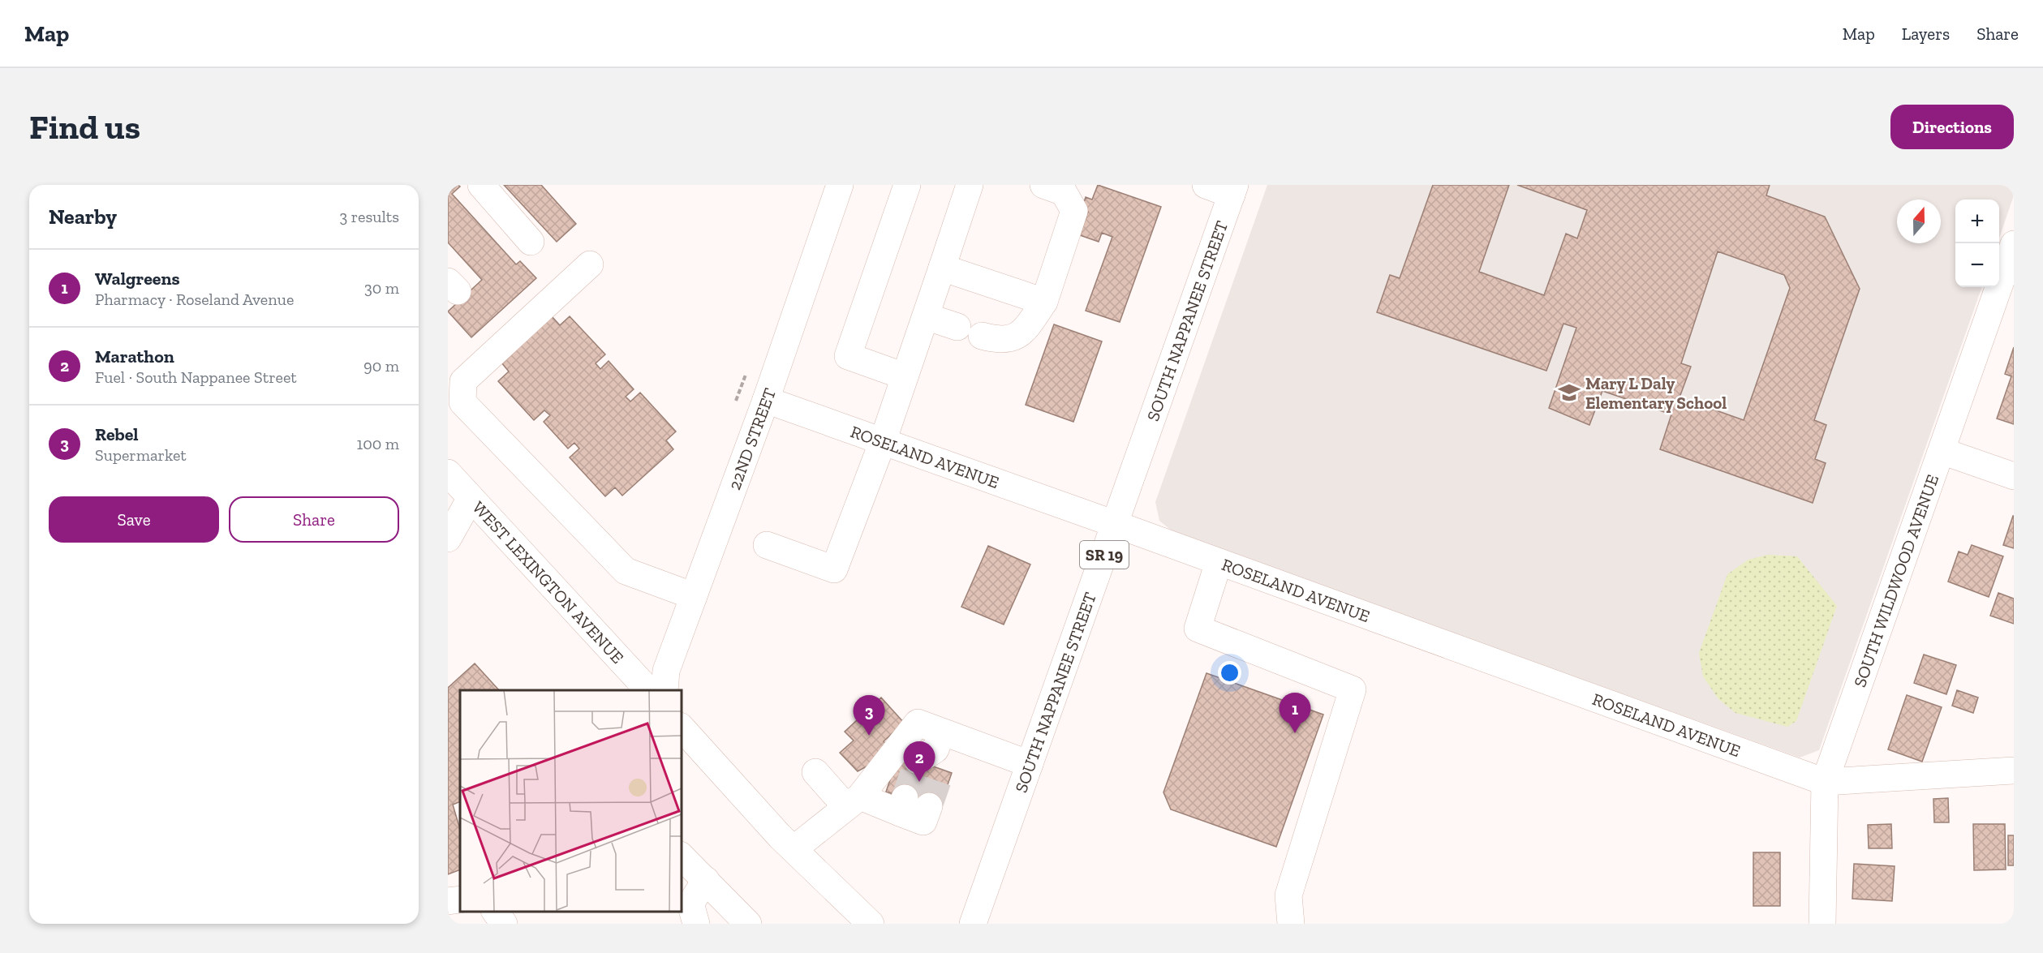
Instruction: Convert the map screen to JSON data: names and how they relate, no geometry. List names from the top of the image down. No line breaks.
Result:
{"streets":{"street":["SOUTH NAPPANEE STREET","22ND STREET","ROSELAND AVENUE","SR 19","SOUTH WILDWOOD AVENUE","WEST LEXINGTON AVENUE"]},"crossings":[["SOUTH NAPPANEE STREET","ROSELAND AVENUE"],["22ND STREET","ROSELAND AVENUE"],["ROSELAND AVENUE","SOUTH WILDWOOD AVENUE"]],"places":{"school or university":["Mary L Daly Elementary School"]},"north":"top","page":{"header":"Map","nav":["Map","Layers","Share"],"buttons":["Directions",["Save","Share"]],"title":"Find us","heading":["Nearby","3 results"],"map_buttons":["+","−"],"list":[{"mark":"1","name":"Walgreens","note":"Pharmacy · Roseland Avenue","value":"30 m"},{"mark":"2","name":"Marathon","note":"Fuel · South Nappanee Street","value":"90 m"},{"mark":"3","name":"Rebel","note":"Supermarket","value":"100 m"}],"pins":["1","3","2"]}}
